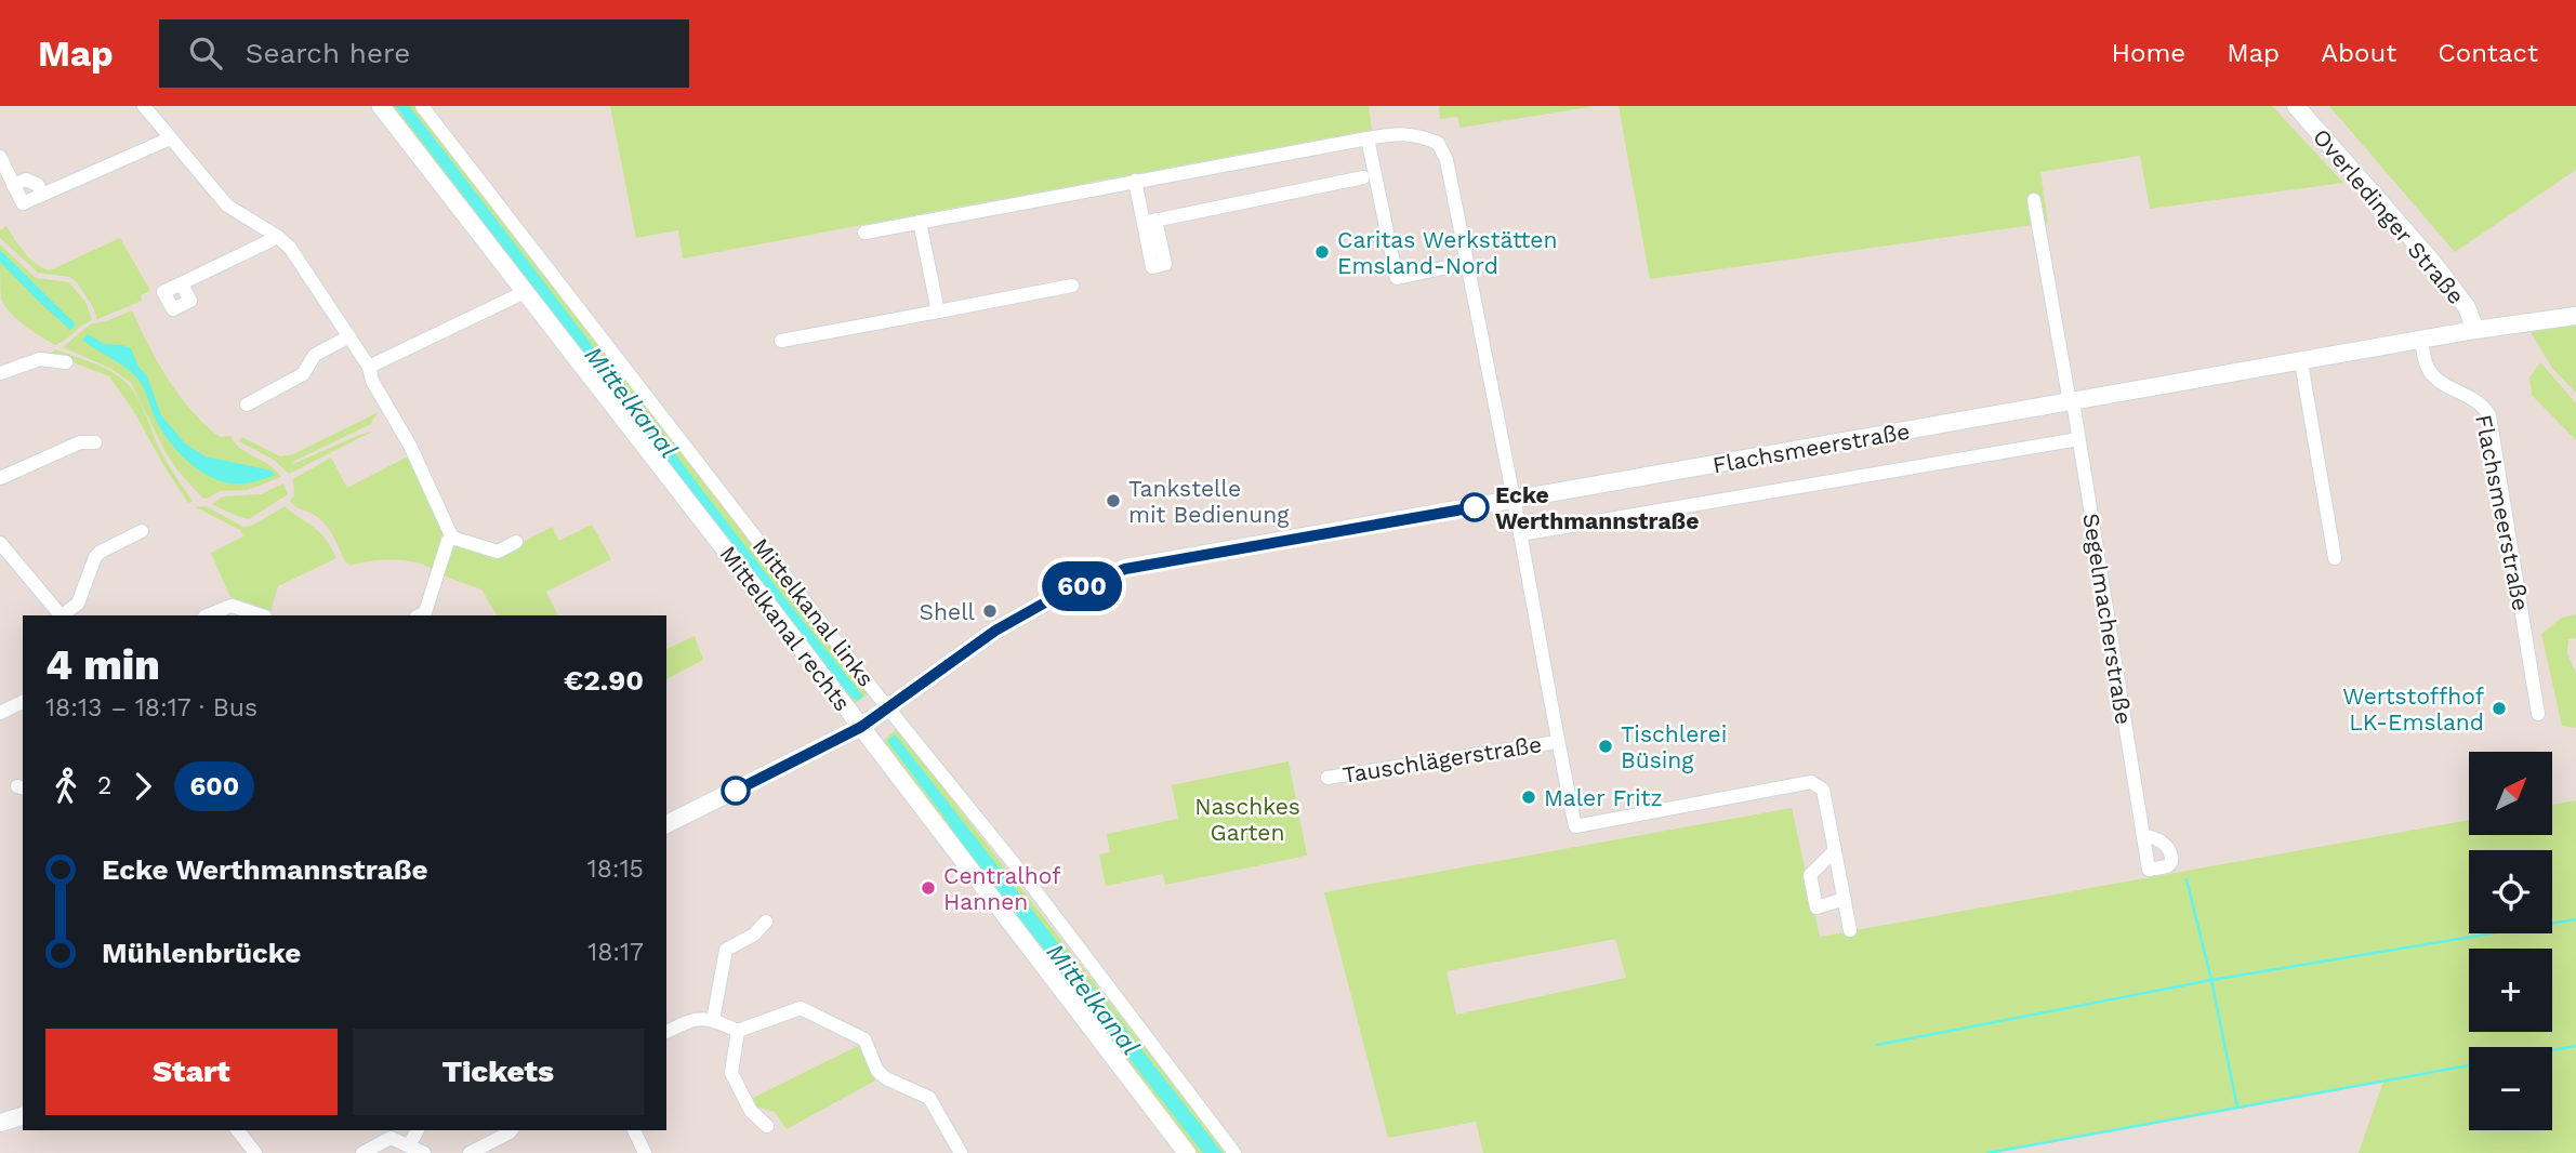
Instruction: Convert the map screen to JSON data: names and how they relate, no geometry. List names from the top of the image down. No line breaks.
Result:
{"streets":{"street":["Overledinger Straße","Flachsmeerstraße","Mittelkanal links","Segelmacherstraße","Mittelkanal rechts","Tauschlägerstraße"]},"crossings":[["Overledinger Straße","Flachsmeerstraße"],["Flachsmeerstraße","Mittelkanal links"],["Flachsmeerstraße","Segelmacherstraße"],["Flachsmeerstraße","Mittelkanal rechts"],["Flachsmeerstraße","Tauschlägerstraße"],["Mittelkanal links","Mittelkanal rechts"]],"water":["Mittelkanal"],"parks":["Naschkes Garten"],"places":["Caritas Werkstätten Emsland-Nord","Tankstelle mit Bedienung","Ecke Werthmannstraße","Shell","Wertstoffhof LK-Emsland","Tischlerei Büsing","Maler Fritz","Centralhof Hannen"],"lines":["bus line 600"],"north":"top right","page":{"header":"Map","search":"Search here","nav":["Home","Map","About","Contact"],"on_map":"600","heading":["4 min","18:13 – 18:17 · Bus","€2.90"],"legs":["2","600"],"map_buttons":["+","−"],"list":[{"name":"Ecke Werthmannstraße","value":"18:15"},{"name":"Mühlenbrücke","value":"18:17"}],"buttons":["Start","Tickets"]}}
